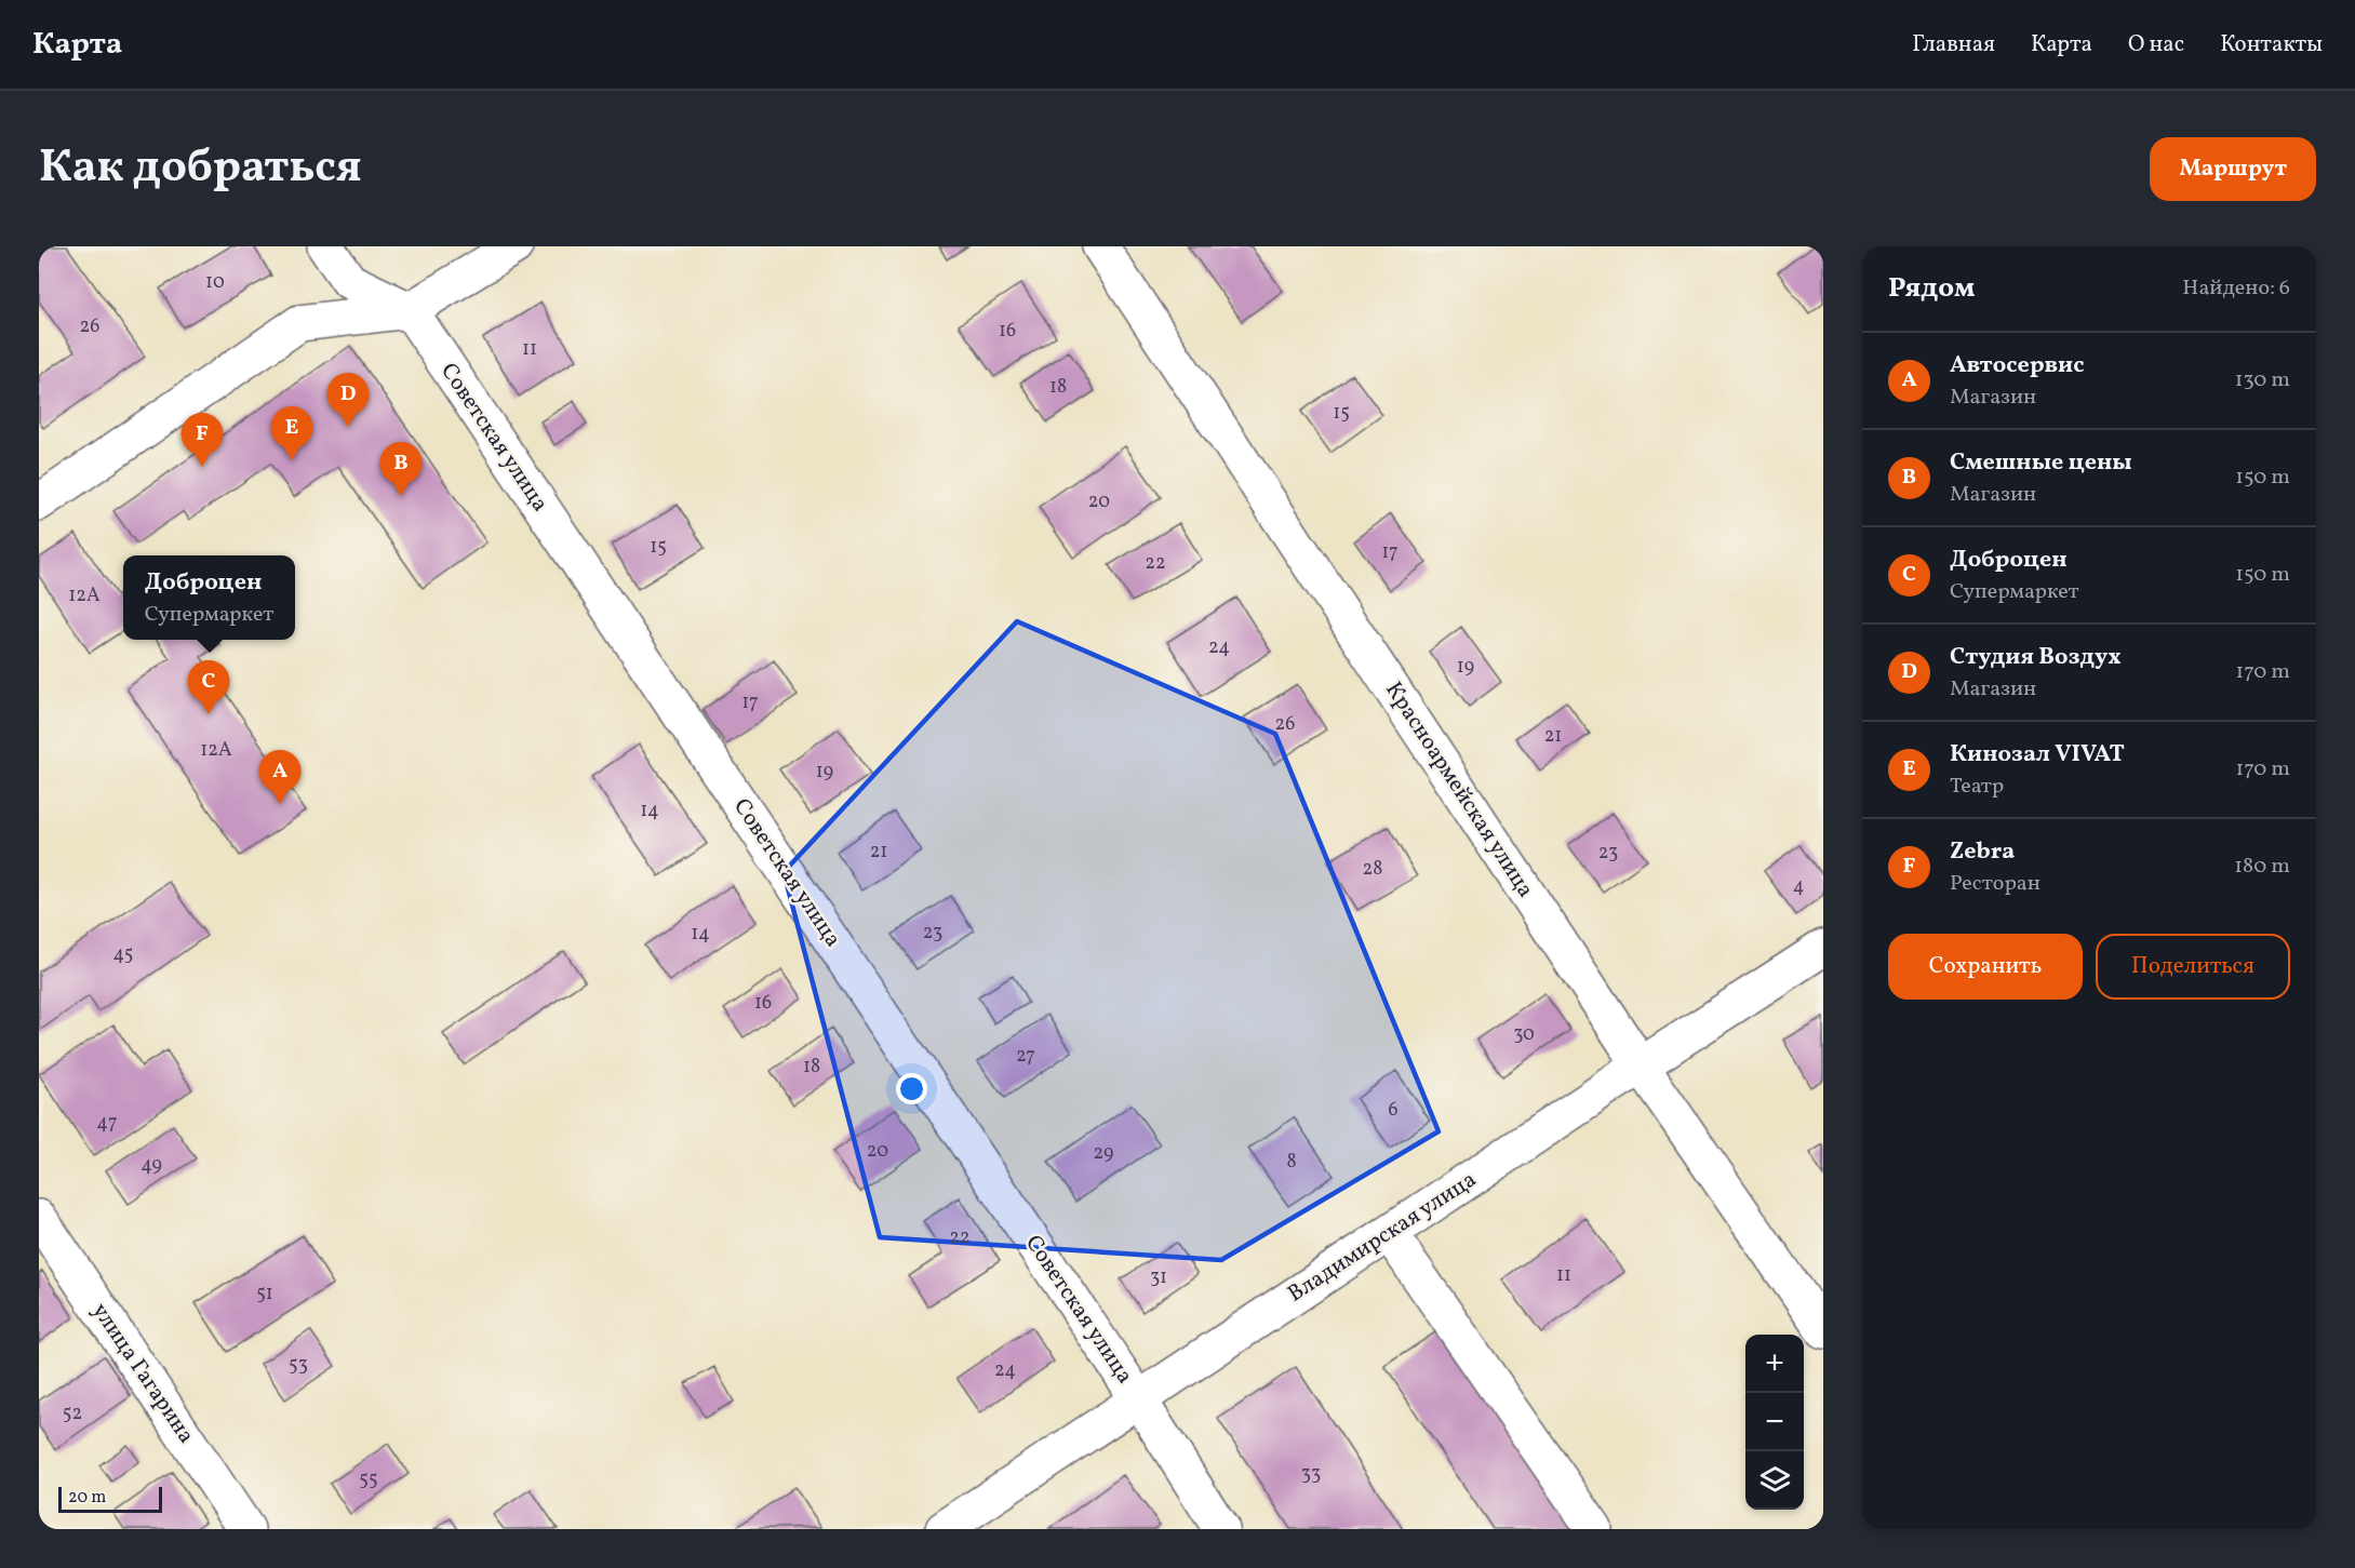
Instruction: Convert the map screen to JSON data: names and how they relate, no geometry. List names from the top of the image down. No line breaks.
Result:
{"streets":{"street":["Советская улица","Красноармейская улица","Владимирская улица","улица Гагарина"]},"crossings":[["Советская улица","Владимирская улица"],["Красноармейская улица","Владимирская улица"]],"house_numbers":["10","26","16","11","18","15","20","15","17","22","12А","24","19","17","26","21","12А","19","14","21","23","28","4","23","14","45","16","30","27","18","6","47","20","29","8","49","22","11","31","51","53","24","52","33","55"],"scale_bar":"20 m","page":{"header":"Карта","nav":["Главная","Карта","О нас","Контакты"],"title":"Как добраться","buttons":["Маршрут",["Сохранить","Поделиться"]],"heading":["Рядом","Найдено: 6"],"list":[{"mark":"A","name":"Автосервис","note":"Магазин","value":"130 m"},{"mark":"B","name":"Смешные цены","note":"Магазин","value":"150 m"},{"mark":"C","name":"Доброцен","note":"Супермаркет","value":"150 m"},{"mark":"D","name":"Cтудия Воздух","note":"Магазин","value":"170 m"},{"mark":"E","name":"Кинозал VIVAT","note":"Театр","value":"170 m"},{"mark":"F","name":"Zebra","note":"Ресторан","value":"180 m"}],"pins":["D","E","F","B","C","A"],"popup":["Доброцен","Супермаркет"],"map_buttons":["+","−"],"scale":"20 m"}}
